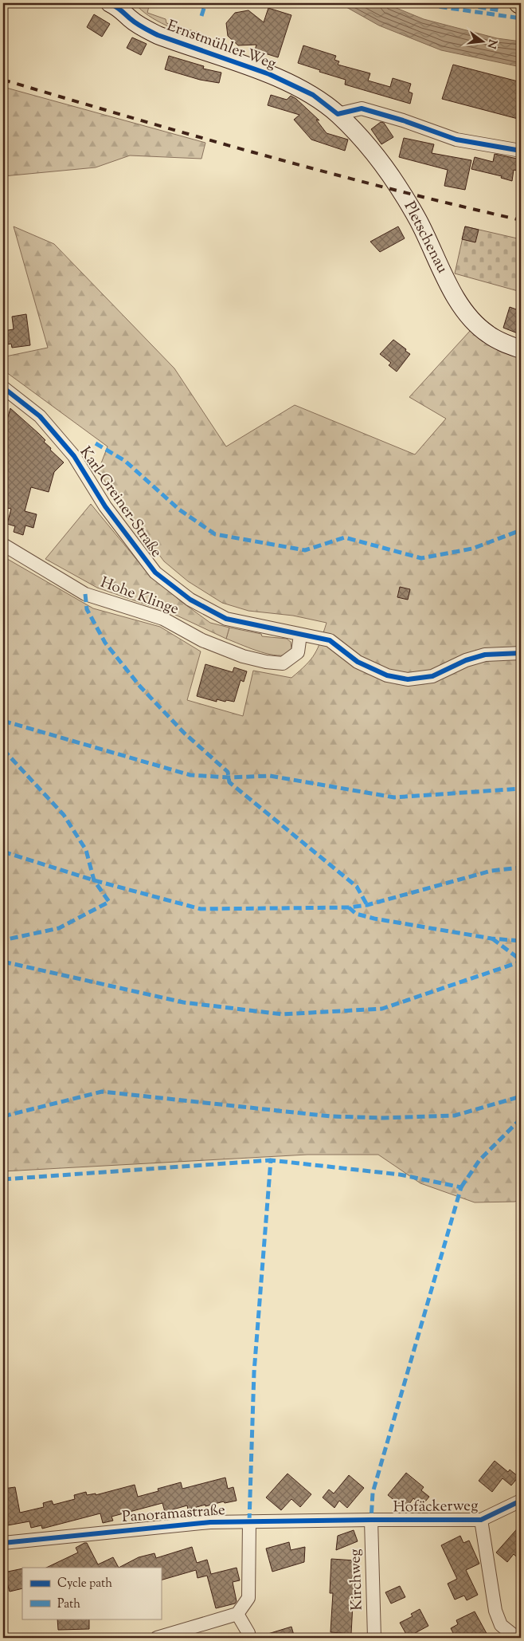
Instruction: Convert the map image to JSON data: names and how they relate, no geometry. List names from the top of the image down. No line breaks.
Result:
{"streets":{"main road":["Ernstmühler Weg","Pletschenau"],"street":["Karl-Greiner-Straße","Hohe Klinge","Hofäckerweg","Panoramastraße","Kirchweg"]},"crossings":[["Ernstmühler Weg","Pletschenau"],["Karl-Greiner-Straße","Hohe Klinge"],["Hofäckerweg","Panoramastraße"],["Hofäckerweg","Kirchweg"],["Panoramastraße","Kirchweg"]],"legend":["Cycle path","Path"],"north":"right"}
